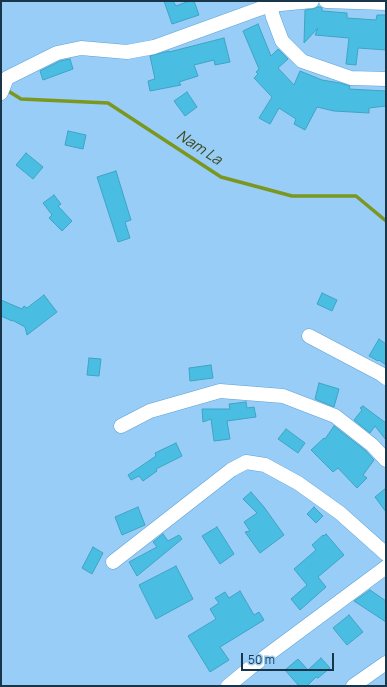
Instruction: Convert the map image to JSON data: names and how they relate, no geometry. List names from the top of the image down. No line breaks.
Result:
{"water":["Nam La"],"scale_bar":"50 m"}
